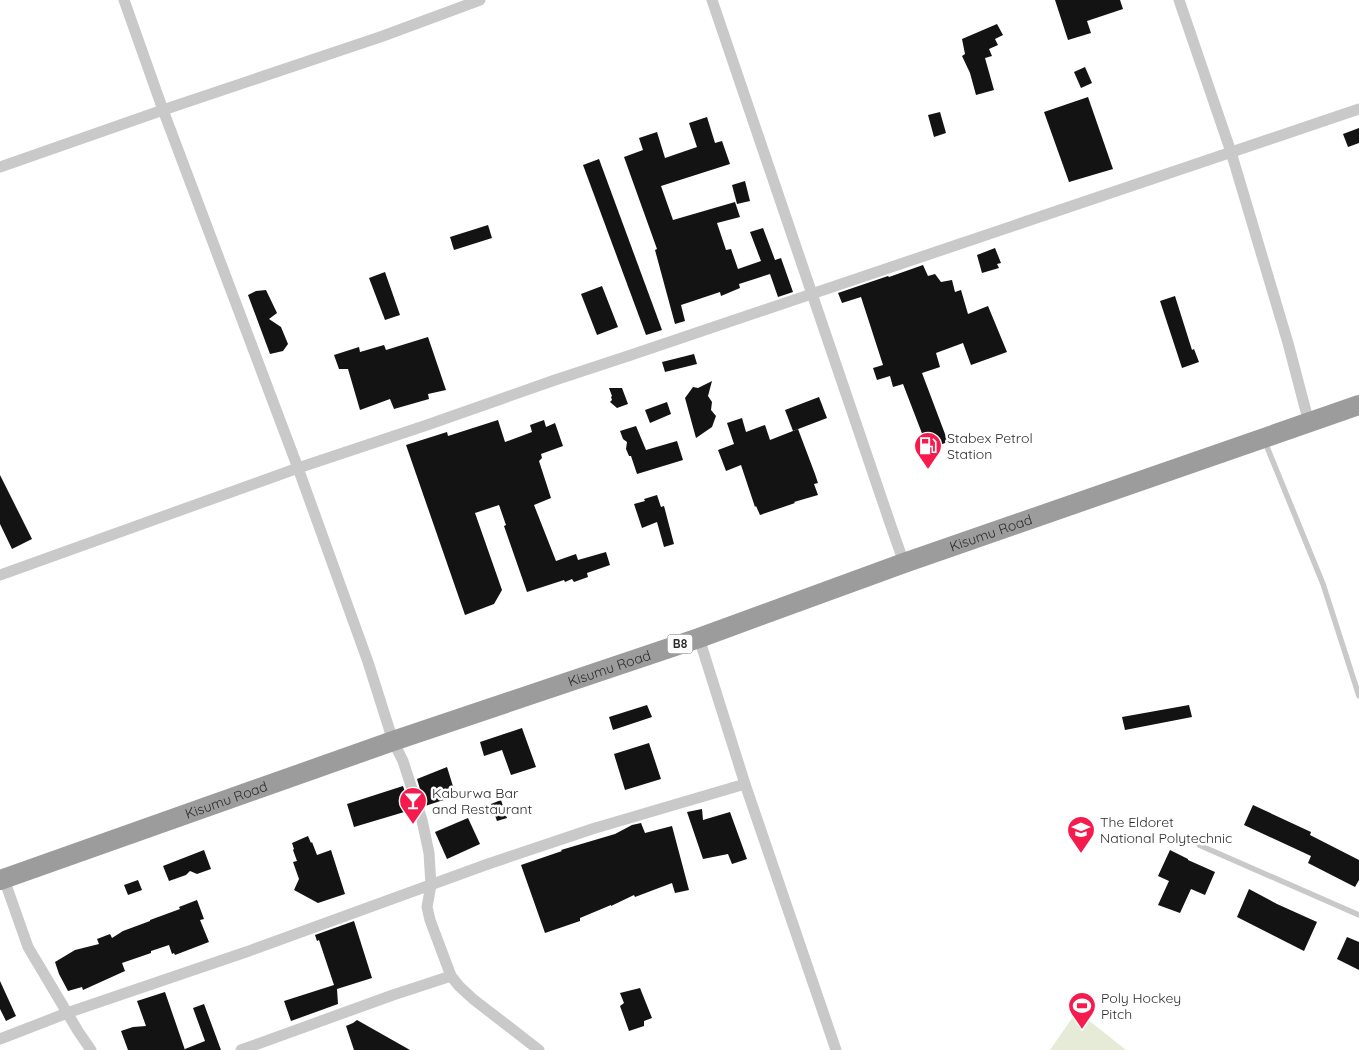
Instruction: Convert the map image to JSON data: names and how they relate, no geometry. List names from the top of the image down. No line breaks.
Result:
{"streets":{"highway":["Kisumu Road","B8"]},"places":{"fuel station":["Stabex Petrol Station"],"bar":["Kaburwa Bar and Restaurant"],"school or university":["The Eldoret National Polytechnic"],"sports":["Poly Hockey Pitch"]}}
